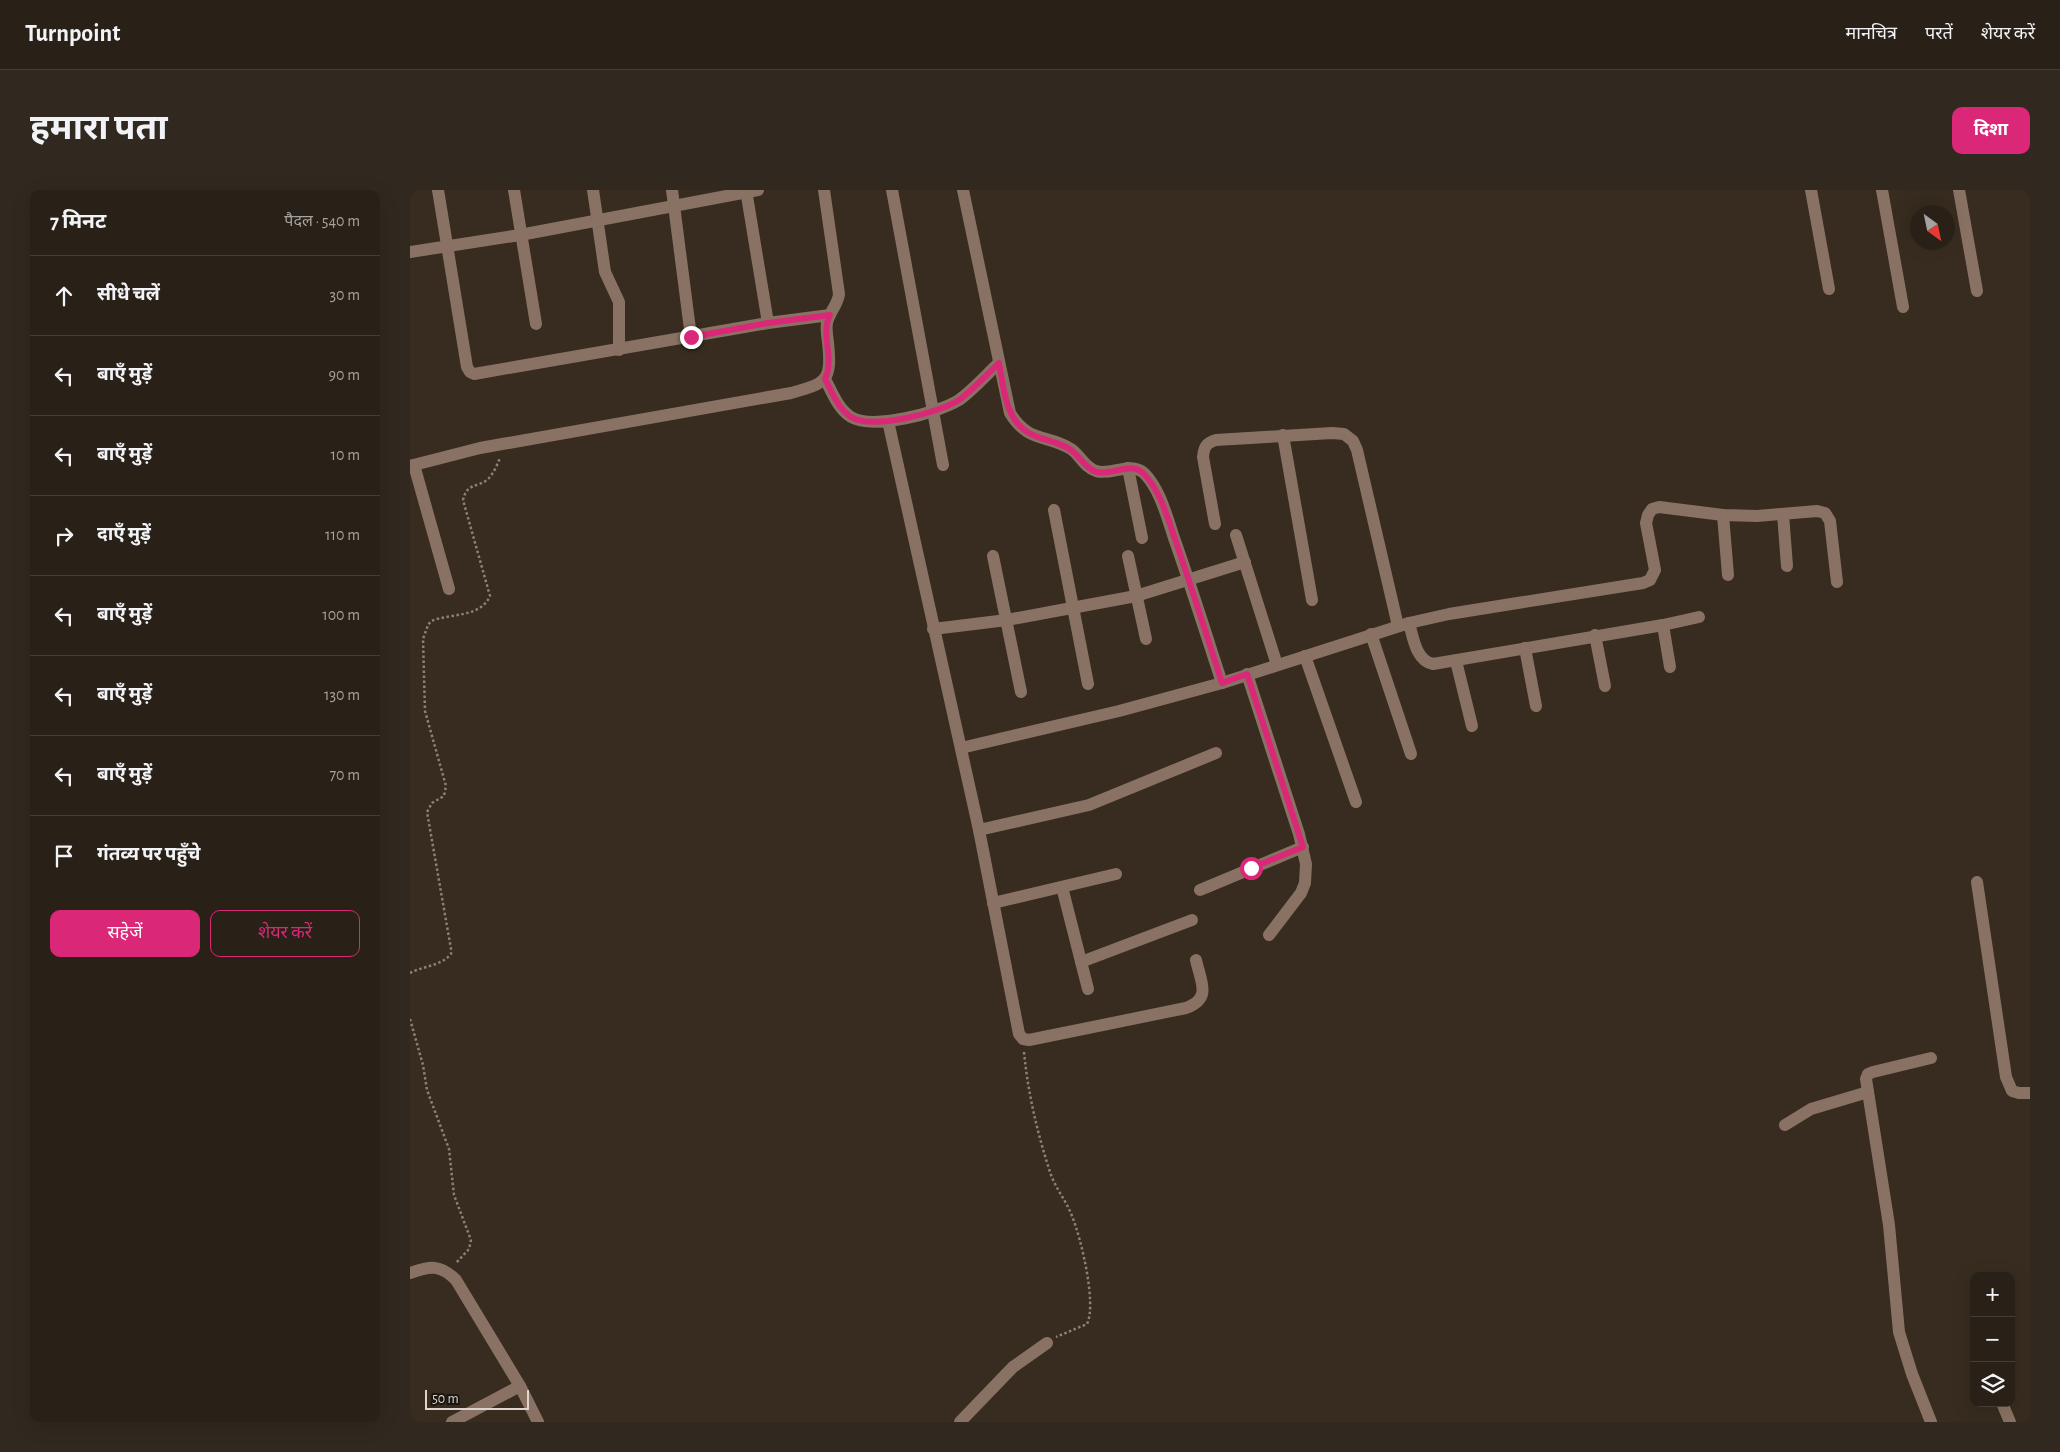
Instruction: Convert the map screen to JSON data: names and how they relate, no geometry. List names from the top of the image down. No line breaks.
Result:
{"scale_bar":"50 m","north":"bottom right","page":{"header":"Turnpoint","nav":["मानचित्र","परतें","शेयर करें"],"buttons":["दिशा",["सहेजें","शेयर करें"]],"title":"हमारा पता","heading":["7 मिनट","पैदल · 540 m"],"list":[["सीधे चलें","30 m"],["बाएँ मुड़ें","90 m"],["बाएँ मुड़ें","10 m"],["दाएँ मुड़ें","110 m"],["बाएँ मुड़ें","100 m"],["बाएँ मुड़ें","130 m"],["बाएँ मुड़ें","70 m"],"गंतव्य पर पहुँचे"],"map_buttons":["+","−"],"scale":"50 m"}}
